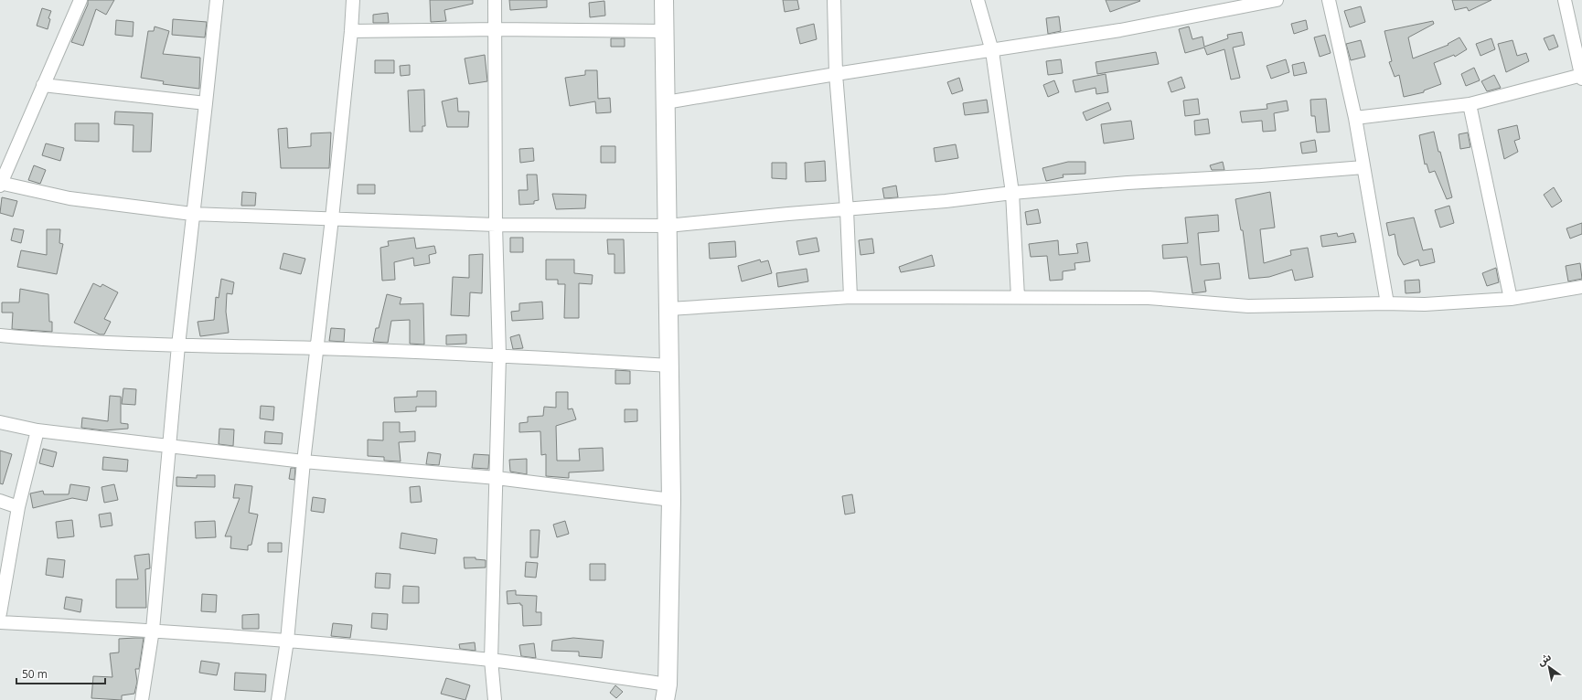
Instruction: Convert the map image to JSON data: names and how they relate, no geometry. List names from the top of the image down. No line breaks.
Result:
{"scale_bar":"50 m","north":"top left"}
